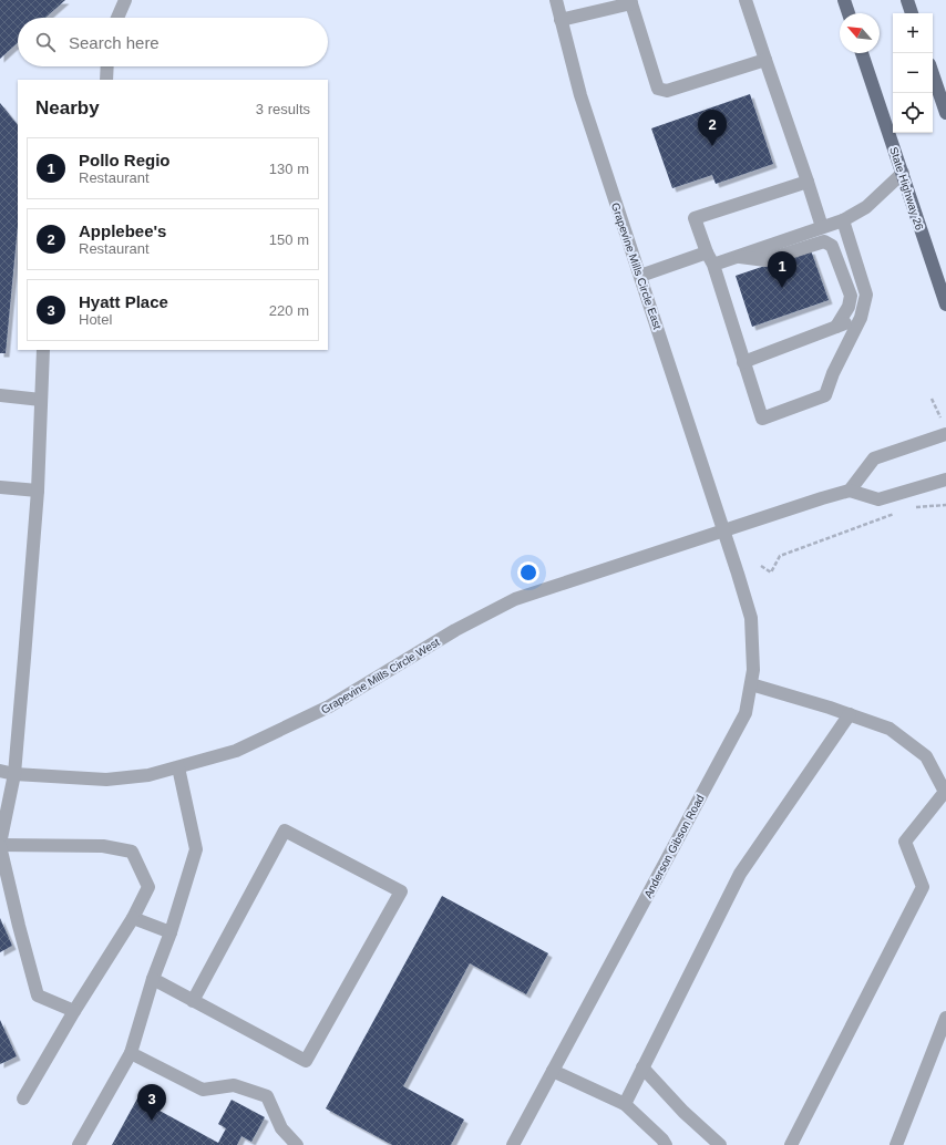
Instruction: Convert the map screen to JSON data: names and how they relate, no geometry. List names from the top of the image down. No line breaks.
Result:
{"streets":{"main road":["State Highway 26"],"street":["Grapevine Mills Circle East","Grapevine Mills Circle West","Anderson Gibson Road"]},"crossings":[["Grapevine Mills Circle East","Grapevine Mills Circle West"],["Grapevine Mills Circle East","Anderson Gibson Road"],["Grapevine Mills Circle West","Anderson Gibson Road"]],"north":"top left","page":{"map_buttons":["+","−"],"search":"Search here","heading":["Nearby","3 results"],"pins":["2","1","3"],"list":[{"mark":"1","name":"Pollo Regio","note":"Restaurant","value":"130 m"},{"mark":"2","name":"Applebee's","note":"Restaurant","value":"150 m"},{"mark":"3","name":"Hyatt Place","note":"Hotel","value":"220 m"}]}}
